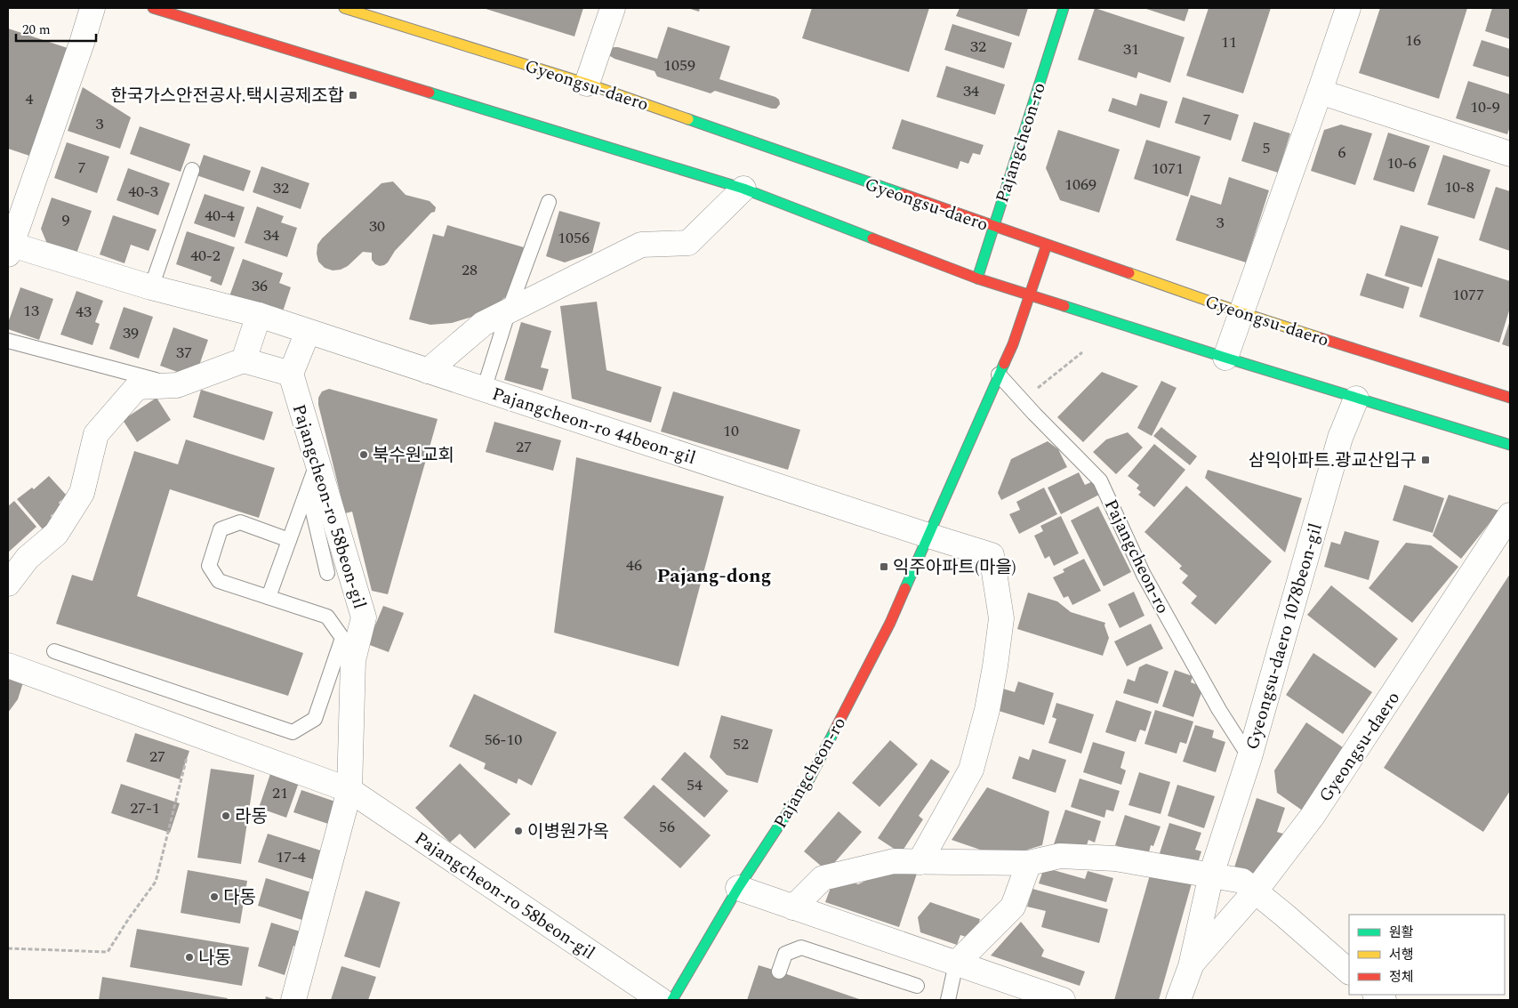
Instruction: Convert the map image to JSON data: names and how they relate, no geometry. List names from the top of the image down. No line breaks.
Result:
{"streets":{"main road":["Gyeongsu-daero","Pajangcheon-ro"],"street":["Pajangcheon-ro 44beon-gil","Pajangcheon-ro 58beon-gil","Gyeongsu-daero 1078beon-gil"]},"crossings":[["Gyeongsu-daero","Pajangcheon-ro"],["Gyeongsu-daero","Gyeongsu-daero 1078beon-gil"],["Pajangcheon-ro","Pajangcheon-ro 44beon-gil"],["Pajangcheon-ro","Gyeongsu-daero 1078beon-gil"]],"districts":["Pajang-dong"],"places":{"transit":["한국가스안전공사.택시공제조합","삼익아파트.광교산입구","익주아파트(마을)"],"other":["북수원교회","라동","이병원가옥","다동","나동"]},"house_numbers":["16","11","32","31","1059","34","4","10-9","7","3","5","6","10-6","7","1071","1069","10-8","32","40-3","40-4","9","3","30","34","1056","40-2","28","36","1077","13","43","39","37","10","27","46","56-10","52","27","54","21","27-1","56","17-4"],"legend":["원활","서행","정체"],"scale_bar":"20 m"}
